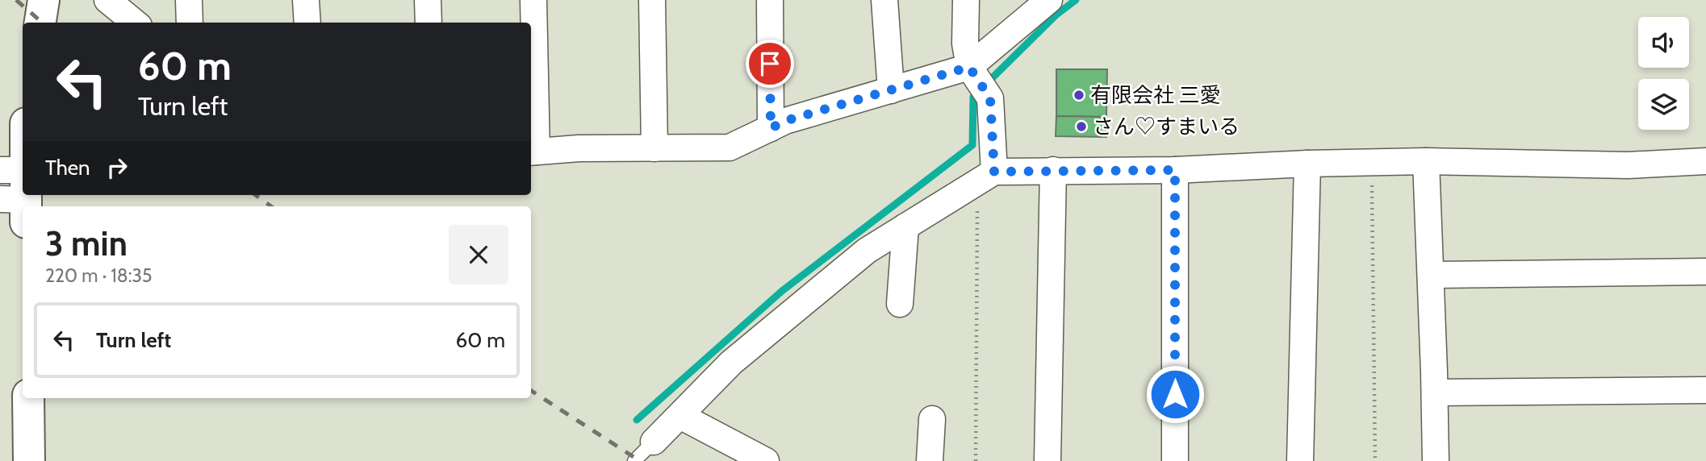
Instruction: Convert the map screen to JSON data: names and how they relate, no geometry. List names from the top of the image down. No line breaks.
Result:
{"places":["有限会社 三愛","さん♡すまいる"],"page":{"turn":["60 m","Turn left"],"then":"Then","heading":["3 min","220 m · 18:35"],"list":[{"name":"Turn left","value":"60 m"}]}}
